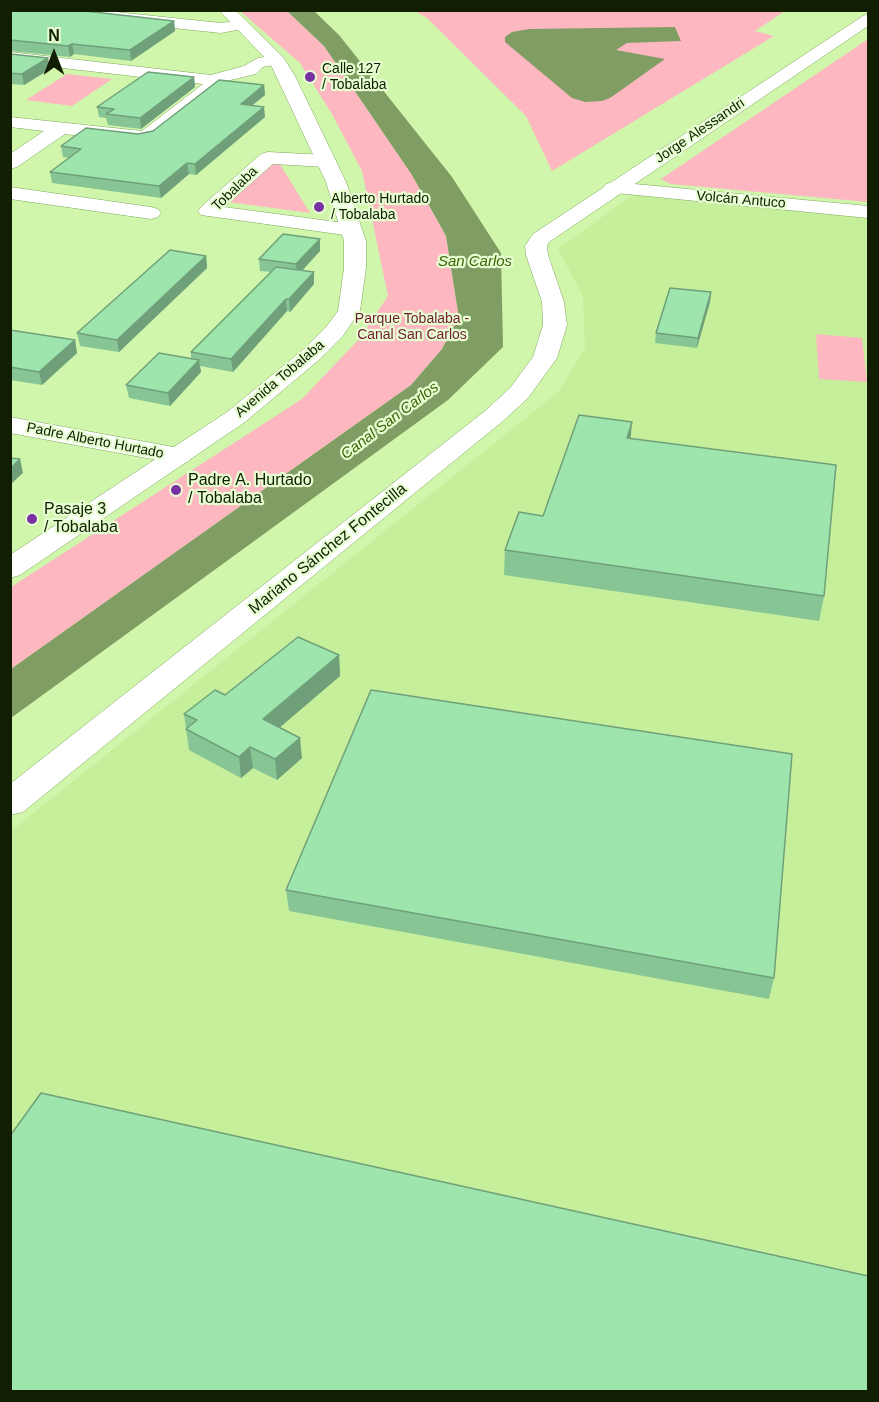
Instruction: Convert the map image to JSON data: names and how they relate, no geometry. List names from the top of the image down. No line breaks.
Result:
{"streets":{"street":["Jorge Alessandri","Tobalaba","Volcán Antuco","Avenida Tobalaba","Padre Alberto Hurtado","Mariano Sánchez Fontecilla"]},"crossings":[["Jorge Alessandri","Volcán Antuco"],["Jorge Alessandri","Mariano Sánchez Fontecilla"],["Tobalaba","Avenida Tobalaba"],["Avenida Tobalaba","Padre Alberto Hurtado"]],"water":["San Carlos","Canal San Carlos"],"parks":["Parque Tobalaba - Canal San Carlos"],"places":["Calle 127 / Tobalaba","Alberto Hurtado / Tobalaba","Padre A. Hurtado / Tobalaba","Pasaje 3 / Tobalaba"],"north":"top"}
